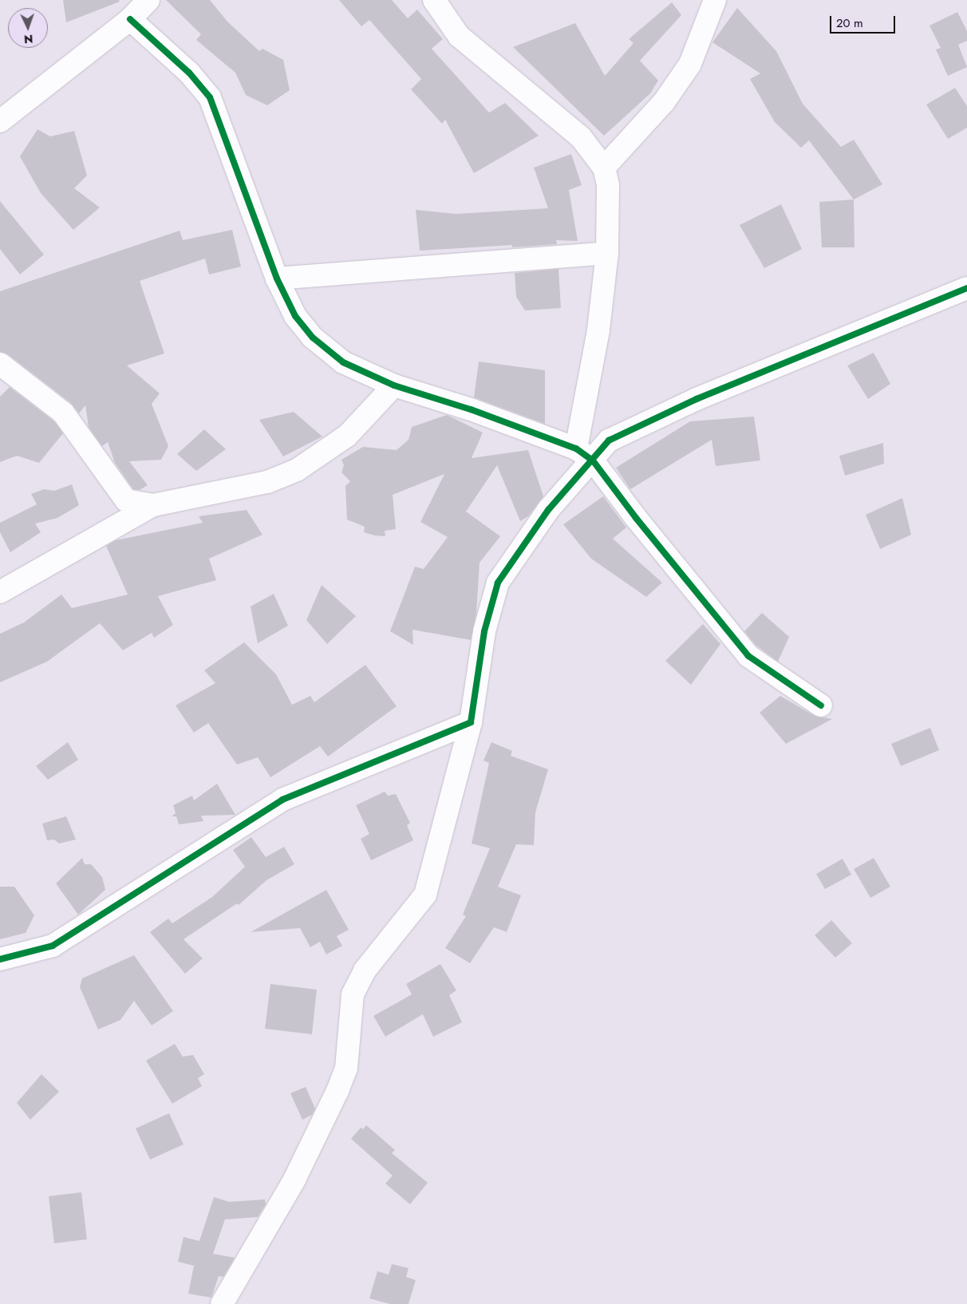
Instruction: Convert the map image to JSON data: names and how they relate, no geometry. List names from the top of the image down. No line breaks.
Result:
{"scale_bar":"20 m","north":"bottom"}
